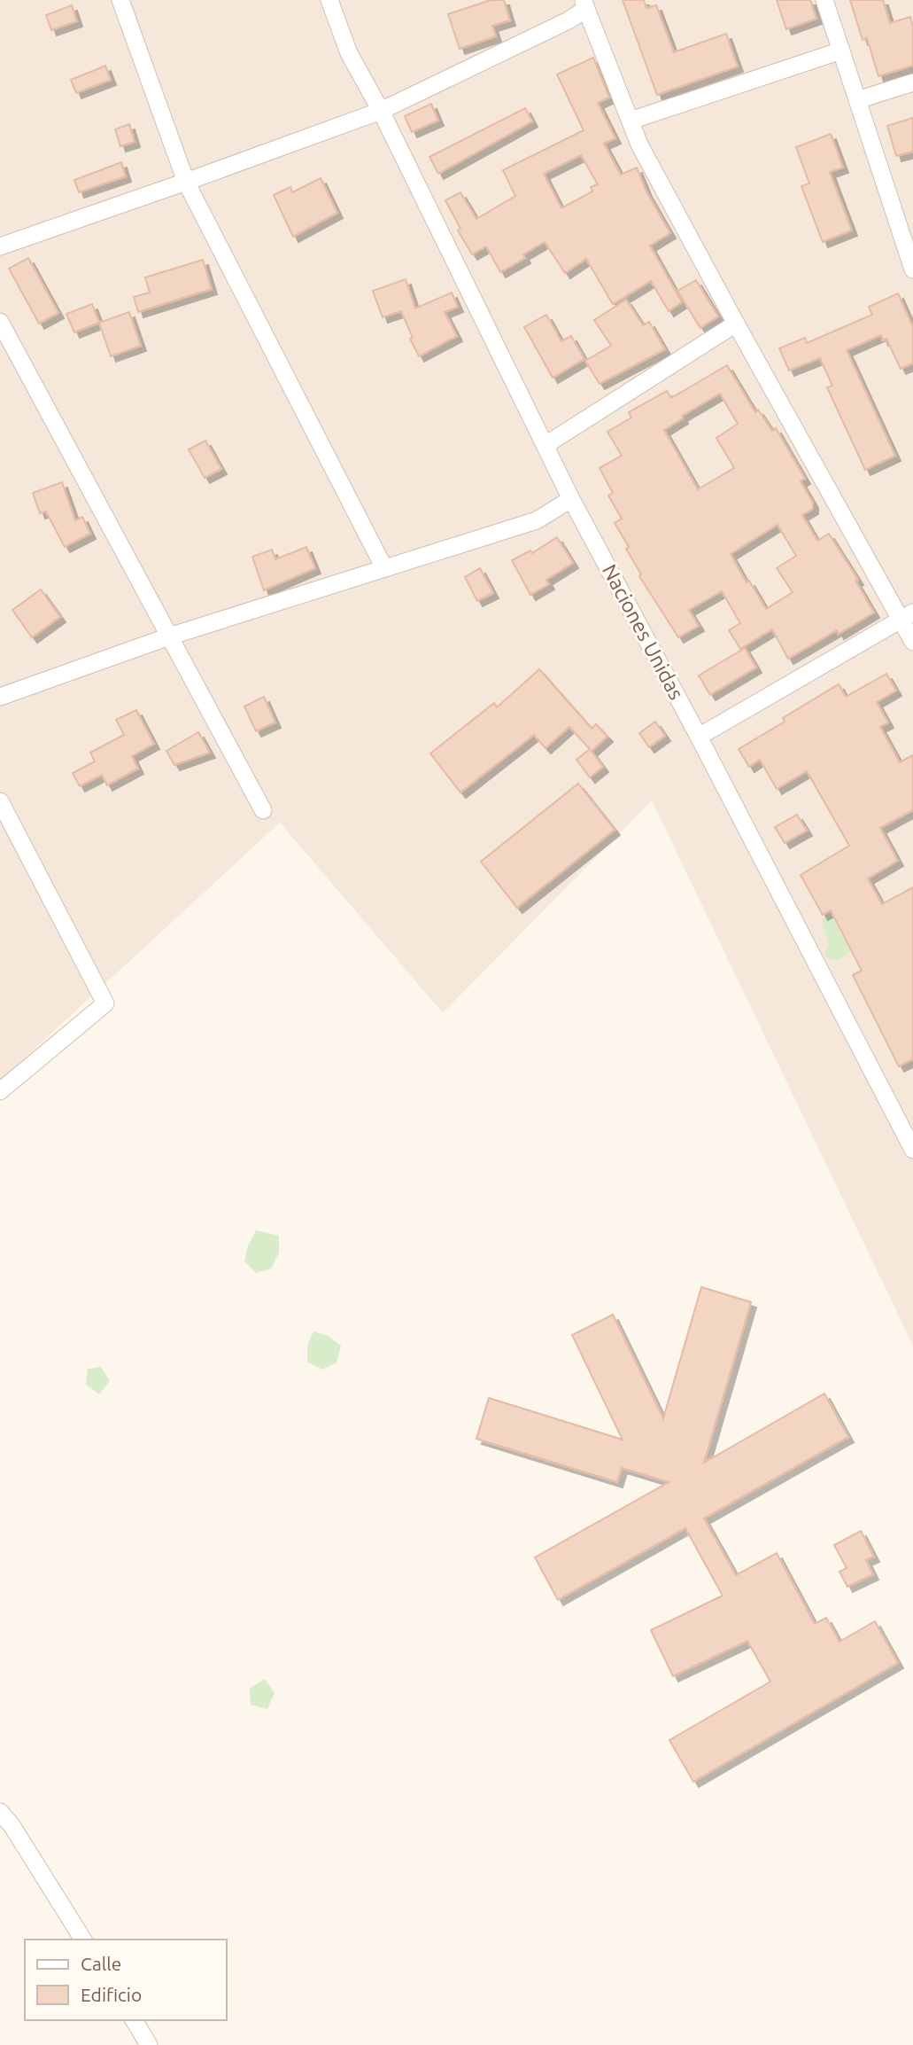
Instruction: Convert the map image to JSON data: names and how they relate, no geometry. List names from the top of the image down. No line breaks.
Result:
{"streets":{"street":["Naciones Unidas"]},"legend":["Calle","Edificio"]}
